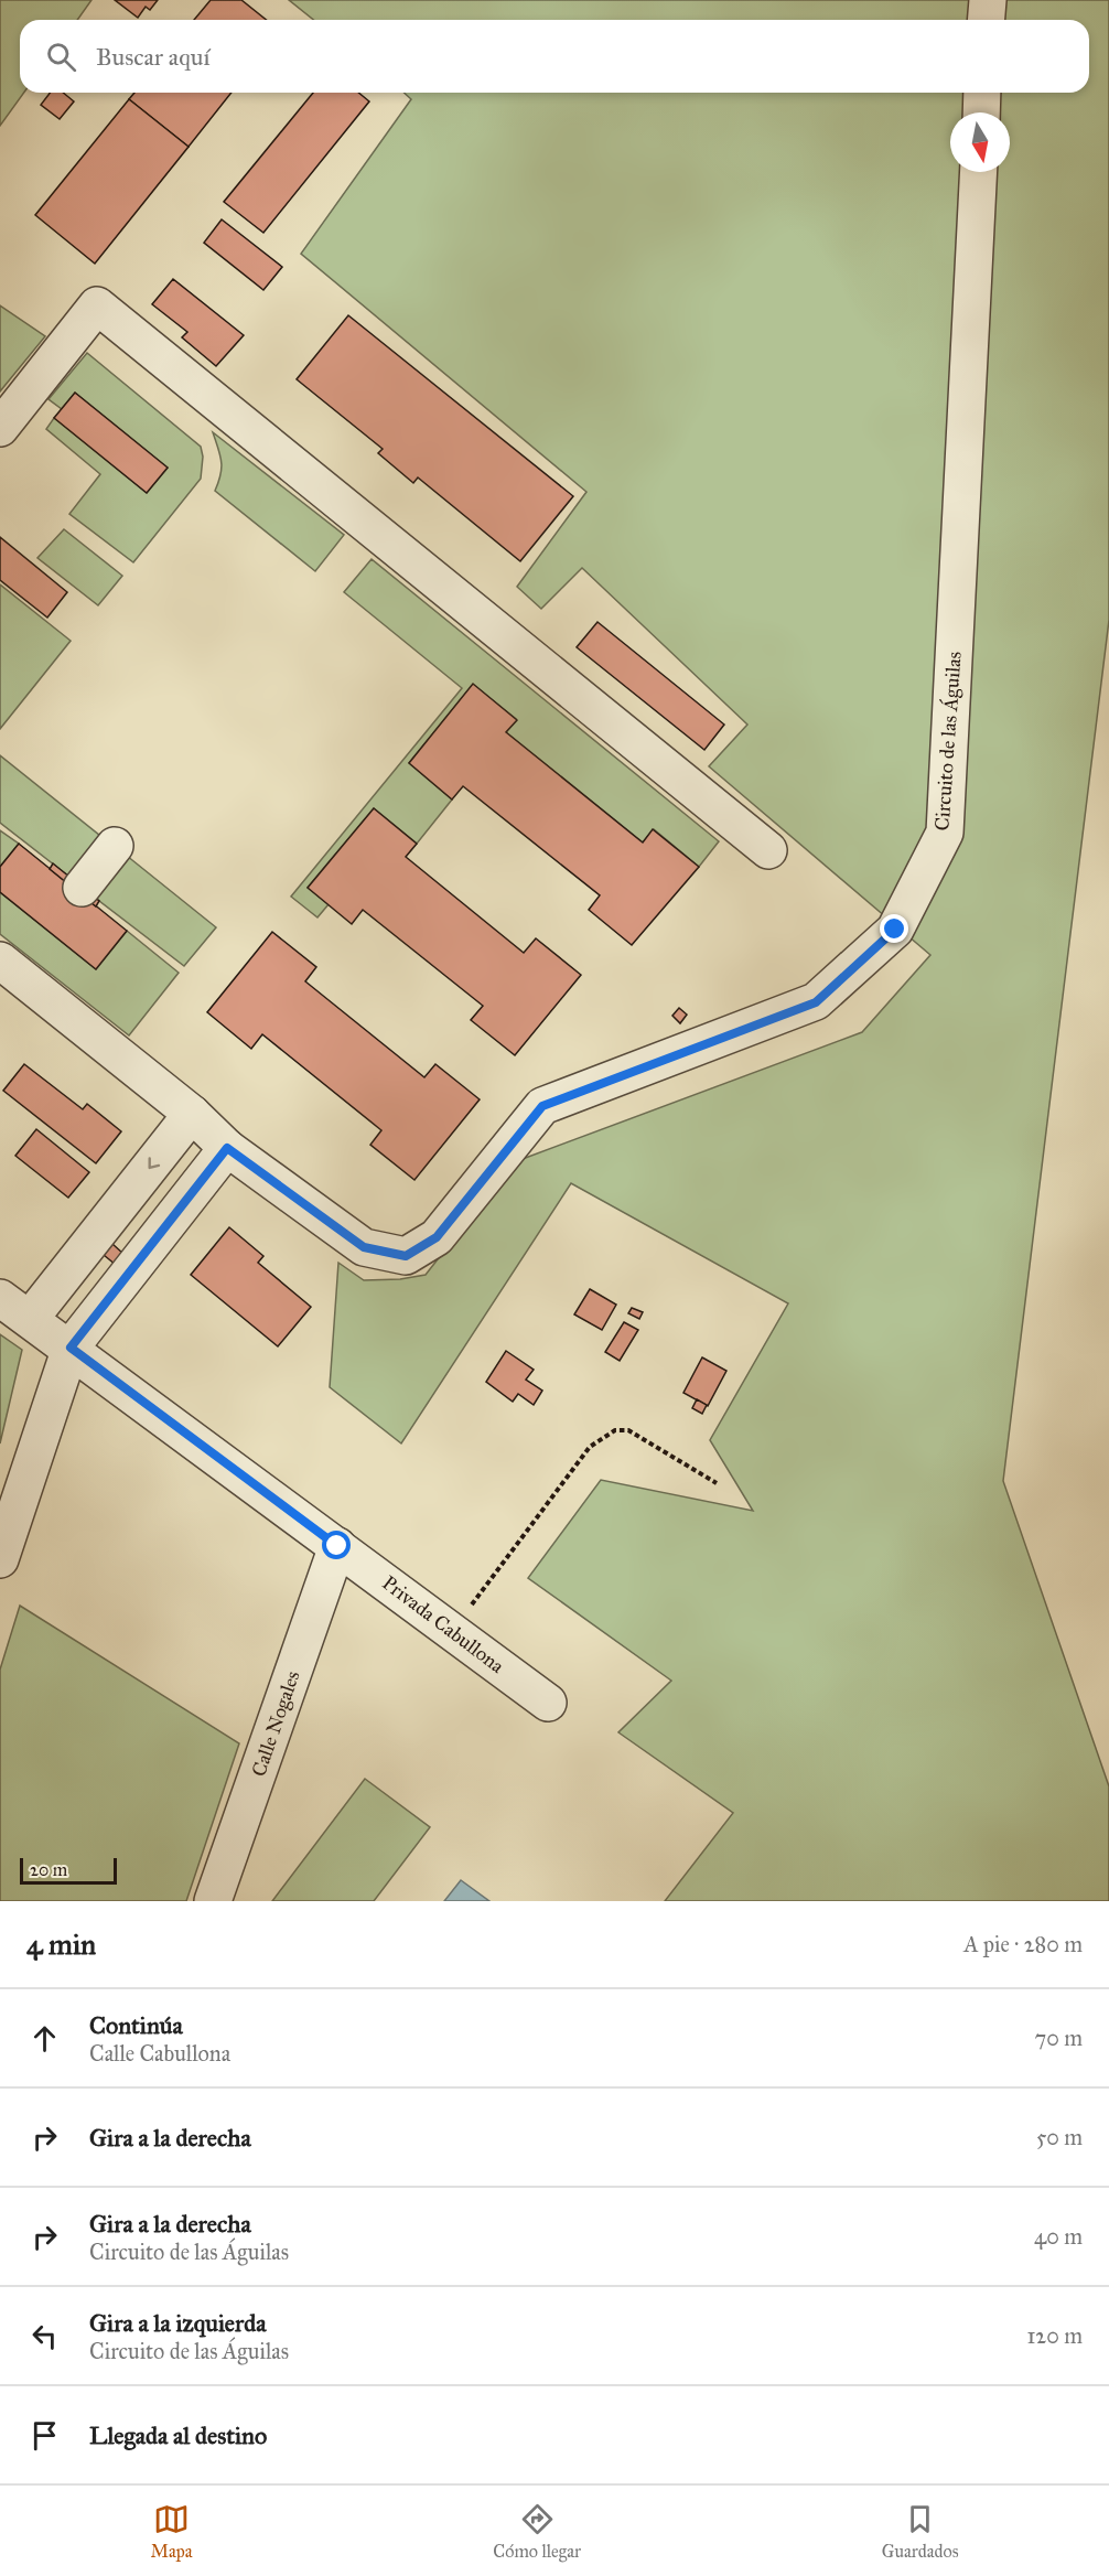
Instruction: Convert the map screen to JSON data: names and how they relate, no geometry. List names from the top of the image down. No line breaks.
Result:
{"streets":{"street":["Circuito de las Águilas","Privada Cabullona","Calle Nogales"]},"crossings":[["Privada Cabullona","Calle Nogales"]],"scale_bar":"20 m","north":"bottom","page":{"search":"Buscar aquí","scale":"20 m","heading":["4 min","A pie · 280 m"],"list":[["Continúa","Calle Cabullona","70 m"],["Gira a la derecha","50 m"],["Gira a la derecha","Circuito de las Águilas","40 m"],["Gira a la izquierda","Circuito de las Águilas","120 m"],"Llegada al destino"],"nav":["Mapa","Cómo llegar","Guardados"]}}
